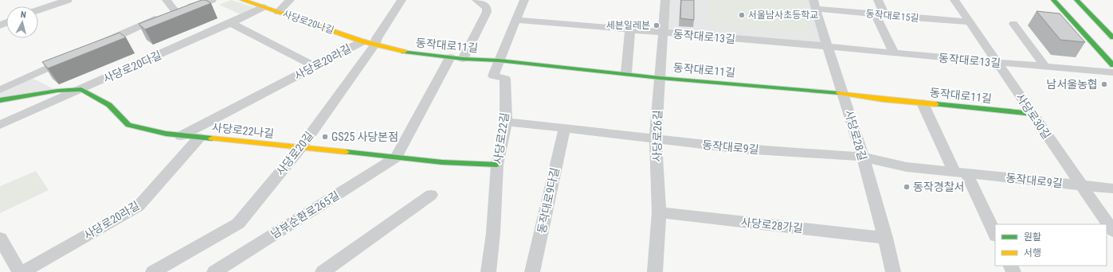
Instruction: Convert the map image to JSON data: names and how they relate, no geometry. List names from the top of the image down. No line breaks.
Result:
{"streets":{"street":["동작대로15길","사당로20나길","동작대로13길","동작대로11길","사당로20라길","사당로20다길","사당로30길","사당로22나길","사당로28길","사당로26길","사당로22길","동작대로9길","사당로20길","동작대로9다길","남부순환로265길","사당로28가길"]},"crossings":[["동작대로15길","사당로30길"],["동작대로15길","사당로28길"],["사당로20나길","동작대로11길"],["사당로20나길","사당로20라길"],["사당로20나길","사당로20다길"],["사당로20나길","사당로20길"],["동작대로13길","사당로30길"],["동작대로13길","사당로28길"],["동작대로13길","사당로26길"],["동작대로13길","사당로22길"],["동작대로11길","사당로30길"],["동작대로11길","사당로28길"],["동작대로11길","사당로26길"],["동작대로11길","사당로22길"],["동작대로11길","사당로20길"],["사당로20라길","사당로22나길"],["사당로20다길","사당로22나길"],["사당로30길","동작대로9길"],["사당로22나길","사당로22길"],["사당로22나길","사당로20길"],["사당로22나길","남부순환로265길"],["사당로28길","동작대로9길"],["사당로28길","사당로28가길"],["사당로26길","동작대로9길"],["사당로26길","사당로28가길"],["사당로22길","동작대로9길"],["동작대로9길","동작대로9다길"]],"places":["서울남사초등학교","세븐일레븐","남서울농협","GS25 사당본점","동작경찰서"],"legend":["원활","서행"],"north":"top"}
